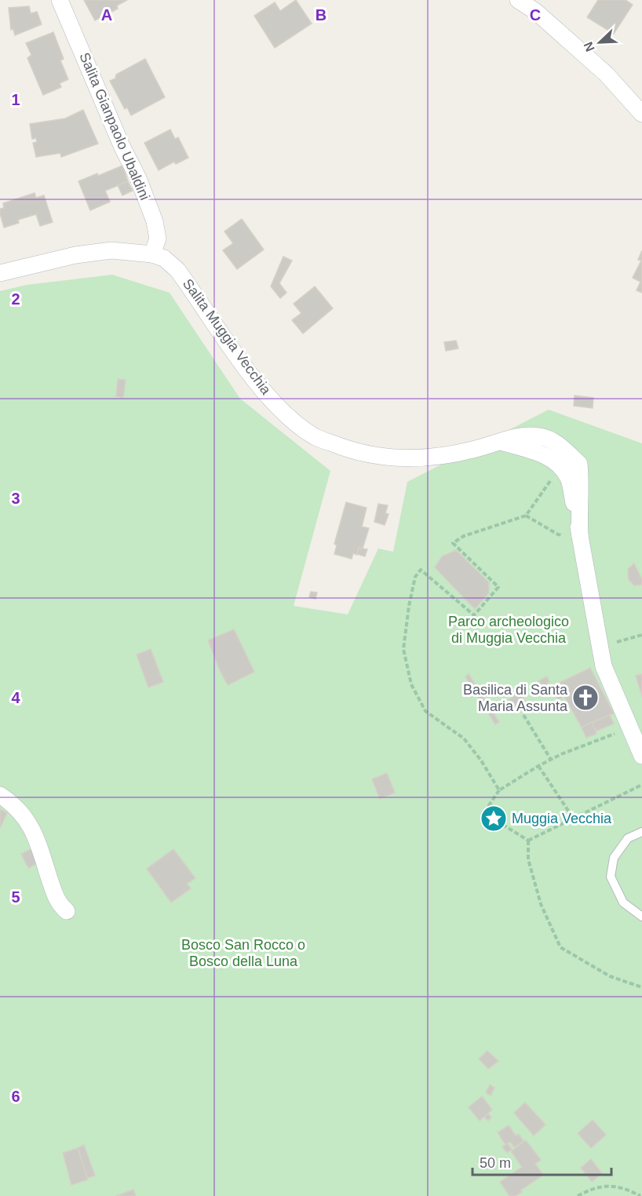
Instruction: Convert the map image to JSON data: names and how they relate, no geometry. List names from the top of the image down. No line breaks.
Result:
{"streets":{"street":["Salita Gianpaolo Ubaldini","Salita Muggia Vecchia"]},"crossings":[["Salita Gianpaolo Ubaldini","Salita Muggia Vecchia"]],"parks":["Parco archeologico di Muggia Vecchia","Bosco San Rocco o Bosco della Luna"],"places":{"church":["Basilica di Santa Maria Assunta"],"place":["Muggia Vecchia"]},"scale_bar":"50 m","north":"bottom left","grid":{"columns":["A","B","C"],"rows":["1","2","3","4","5","6"]}}
